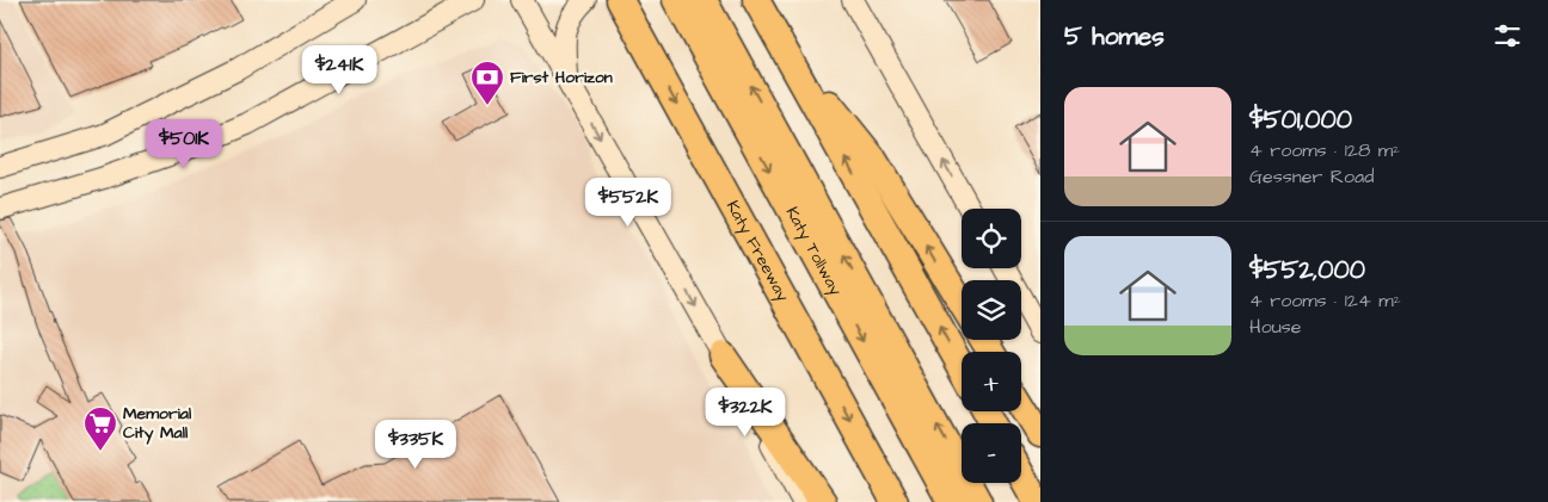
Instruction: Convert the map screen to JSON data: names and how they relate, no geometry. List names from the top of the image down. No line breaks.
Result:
{"streets":{"highway":["Katy Freeway","Katy Tollway"]},"places":{"bank":["First Horizon"],"supermarket":["Memorial City Mall"]},"page":{"heading":"5 homes","price":["$241K","$501K","$552K","$322K","$335K"],"list":[{"name":"$501,000","note":"4 rooms · 128 m² · Gessner Road"},{"name":"$552,000","note":"4 rooms · 124 m² · House"}],"map_buttons":["+","−"]}}
